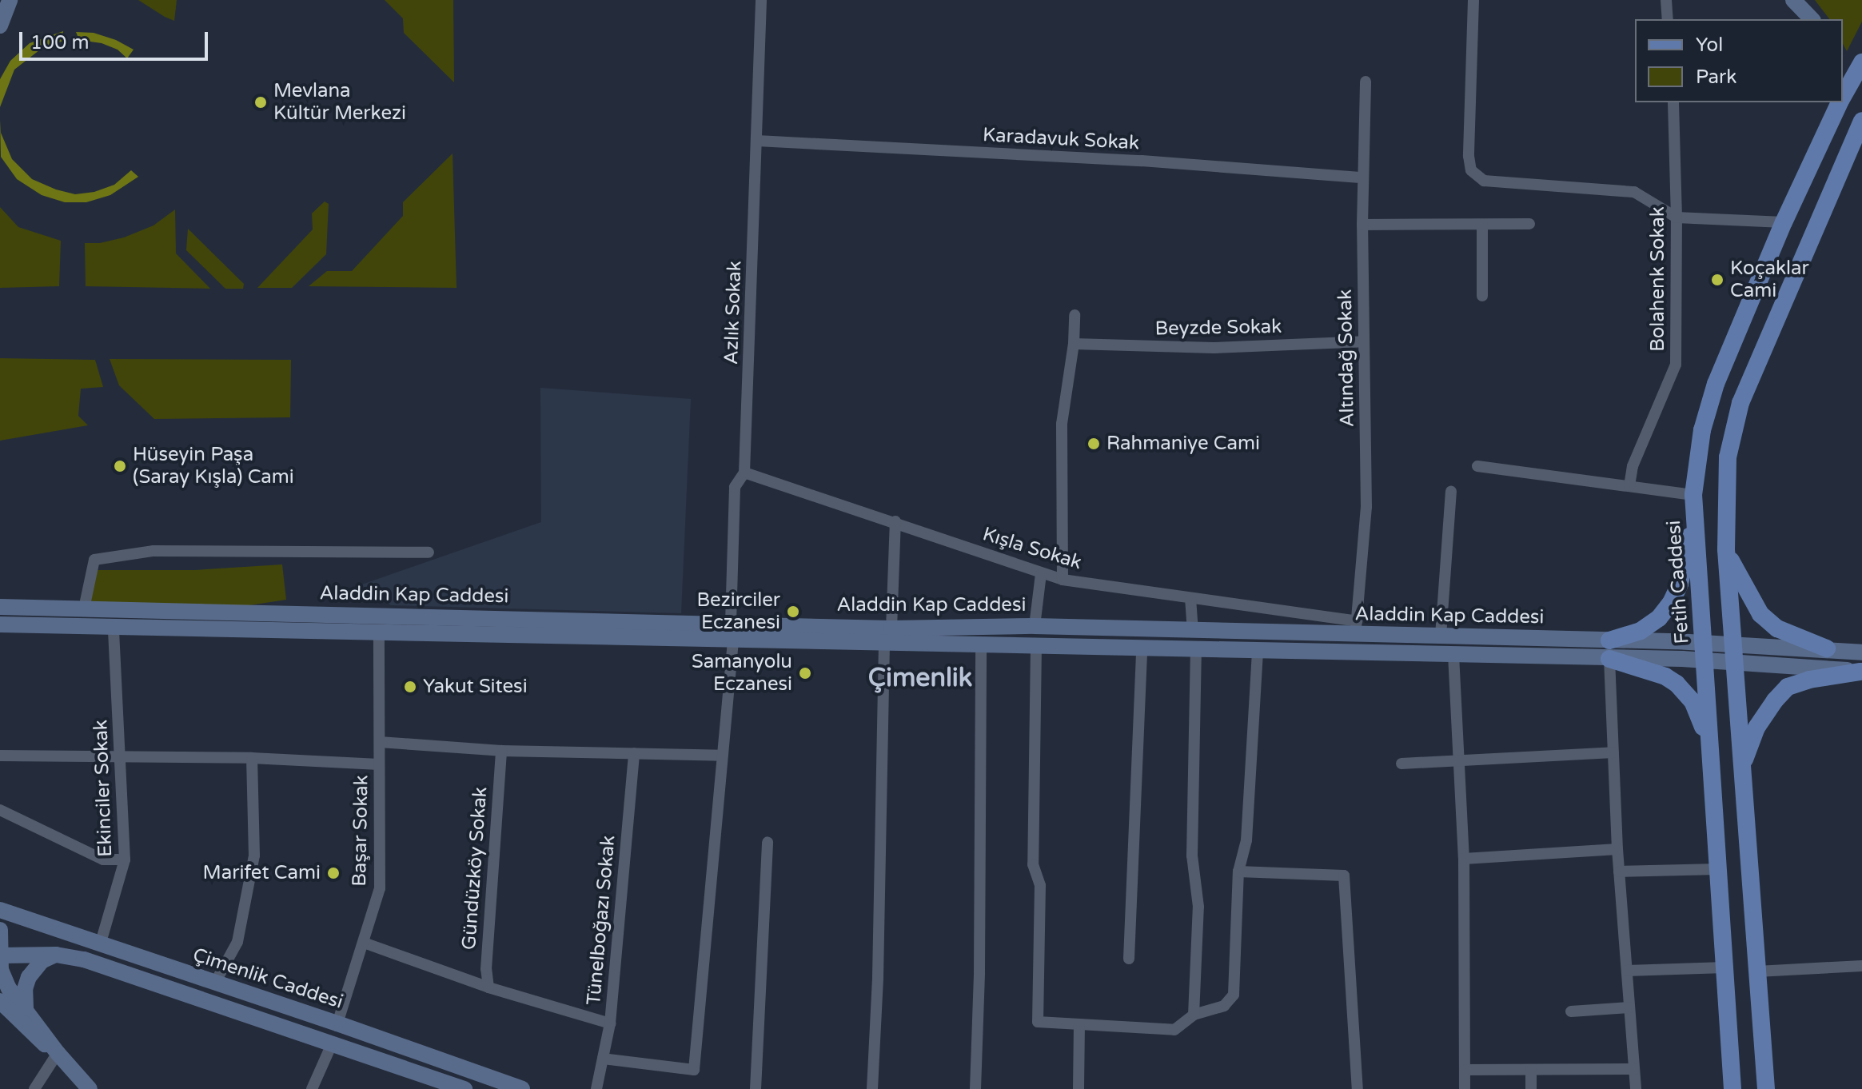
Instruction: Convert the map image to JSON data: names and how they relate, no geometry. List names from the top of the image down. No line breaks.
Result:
{"streets":{"main road":["Fetih Caddesi"],"street":["Karadavuk Sokak","Bolahenk Sokak","Azlık Sokak","Beyzde Sokak","Altındağ Sokak","Kışla Sokak","Aladdin Kap Caddesi","Ekinciler Sokak","Başar Sokak","Gündüzköy Sokak","Tünelboğazı Sokak","Çimenlik Caddesi"]},"crossings":[["Karadavuk Sokak","Azlık Sokak"],["Karadavuk Sokak","Altındağ Sokak"],["Azlık Sokak","Kışla Sokak"],["Azlık Sokak","Aladdin Kap Caddesi"],["Beyzde Sokak","Altındağ Sokak"],["Altındağ Sokak","Kışla Sokak"],["Altındağ Sokak","Aladdin Kap Caddesi"],["Kışla Sokak","Aladdin Kap Caddesi"],["Fetih Caddesi","Aladdin Kap Caddesi"],["Aladdin Kap Caddesi","Ekinciler Sokak"],["Aladdin Kap Caddesi","Başar Sokak"],["Ekinciler Sokak","Çimenlik Caddesi"],["Başar Sokak","Çimenlik Caddesi"]],"districts":["Çimenlik"],"places":["Mevlana Kültür Merkezi","Koçaklar Cami","Rahmaniye Cami","Hüseyin Paşa (Saray Kışla) Cami","Bezirciler Eczanesi","Samanyolu Eczanesi","Yakut Sitesi","Marifet Cami"],"legend":["Yol","Park"],"scale_bar":"100 m"}
